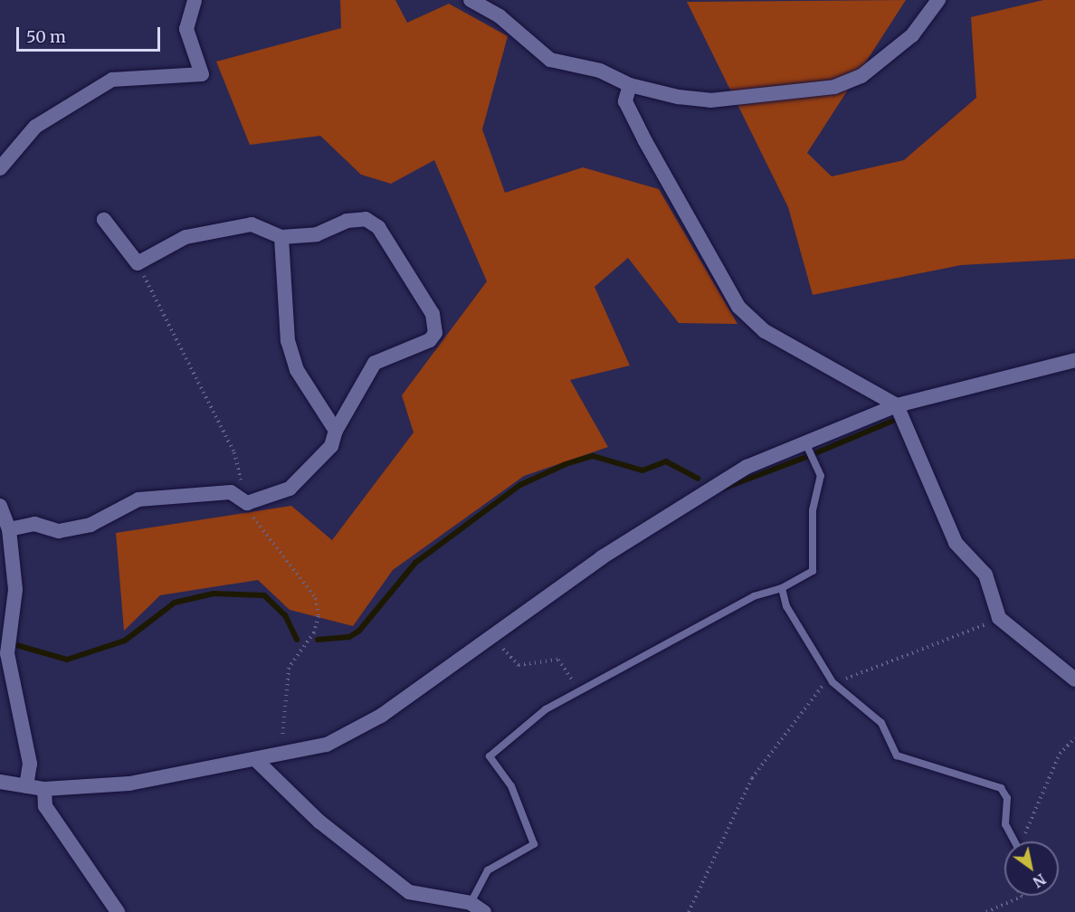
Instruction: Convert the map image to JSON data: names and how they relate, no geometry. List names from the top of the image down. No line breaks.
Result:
{"scale_bar":"50 m","north":"bottom right"}
